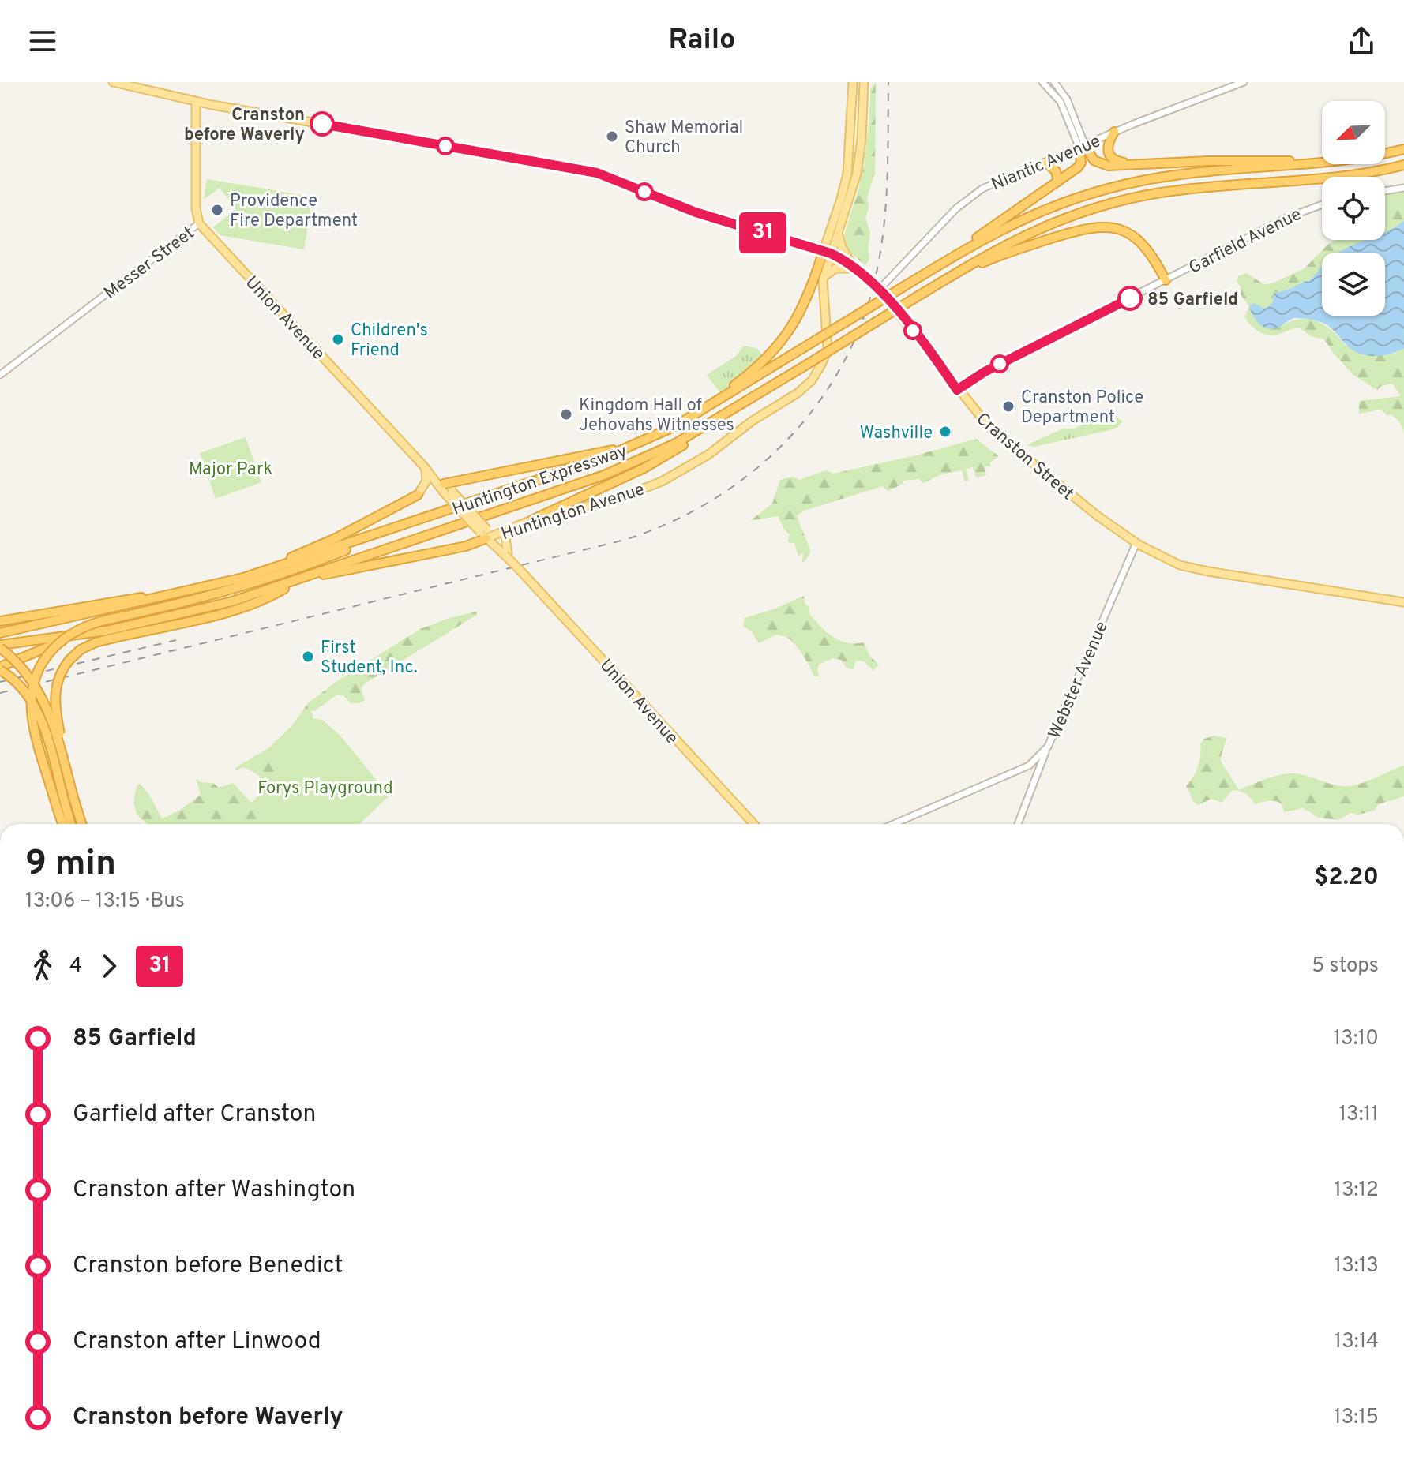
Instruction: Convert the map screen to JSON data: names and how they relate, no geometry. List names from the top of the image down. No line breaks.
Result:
{"streets":{"highway":["Huntington Expressway"],"main road":["Messer Street","Union Avenue","Cranston Street","Huntington Avenue"],"street":["Niantic Avenue","Garfield Avenue","Webster Avenue"]},"crossings":[["Niantic Avenue","Cranston Street"],["Garfield Avenue","Cranston Street"],["Messer Street","Union Avenue"],["Messer Street","Cranston Street"],["Union Avenue","Huntington Avenue"],["Cranston Street","Huntington Avenue"],["Cranston Street","Webster Avenue"]],"parks":["Major Park","Forys Playground"],"places":["Cranston before Waverly","Shaw Memorial Church","Providence Fire Department","85 Garfield","Children's Friend","Cranston Police Department","Kingdom Hall of Jehovahs Witnesses","Washville","First Student, Inc."],"lines":["bus line 31"],"north":"bottom left","page":{"header":"Railo","on_map":"31","heading":["9 min","13:06 – 13:15 · Bus","$2.20"],"legs":["4","31","5 stops"],"list":[{"name":"85 Garfield","value":"13:10"},{"name":"Garfield after Cranston","value":"13:11"},{"name":"Cranston after Washington","value":"13:12"},{"name":"Cranston before Benedict","value":"13:13"},{"name":"Cranston after Linwood","value":"13:14"},{"name":"Cranston before Waverly","value":"13:15"}]}}
